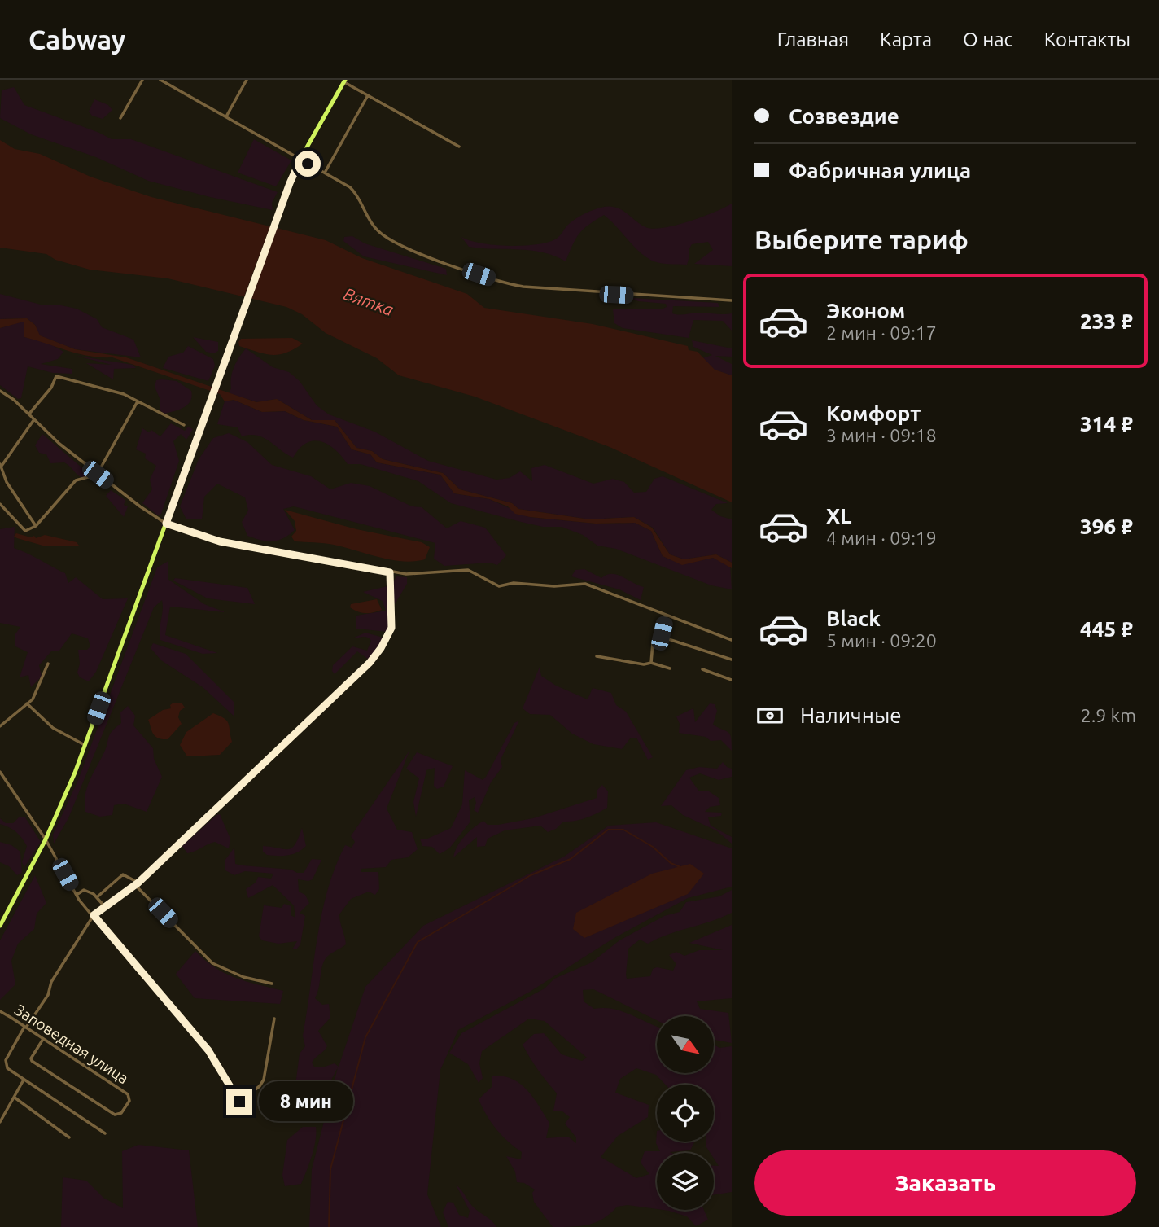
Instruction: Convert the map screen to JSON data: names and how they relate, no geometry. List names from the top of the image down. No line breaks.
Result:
{"streets":{"street":["Заповедная улица"]},"water":["Вятка"],"north":"bottom right","page":{"header":"Cabway","nav":["Главная","Карта","О нас","Контакты"],"banner":["Созвездие","Фабричная улица"],"heading":"Выберите тариф","list":[{"name":"Эконом","note":"2 мин · 09:17","value":"233 ₽"},{"name":"Комфорт","note":"3 мин · 09:18","value":"314 ₽"},{"name":"XL","note":"4 мин · 09:19","value":"396 ₽"},{"name":"Black","note":"5 мин · 09:20","value":"445 ₽"}],"pay":["Наличные","2.9 km"],"bubble":"8 мин","buttons":"Заказать"}}
